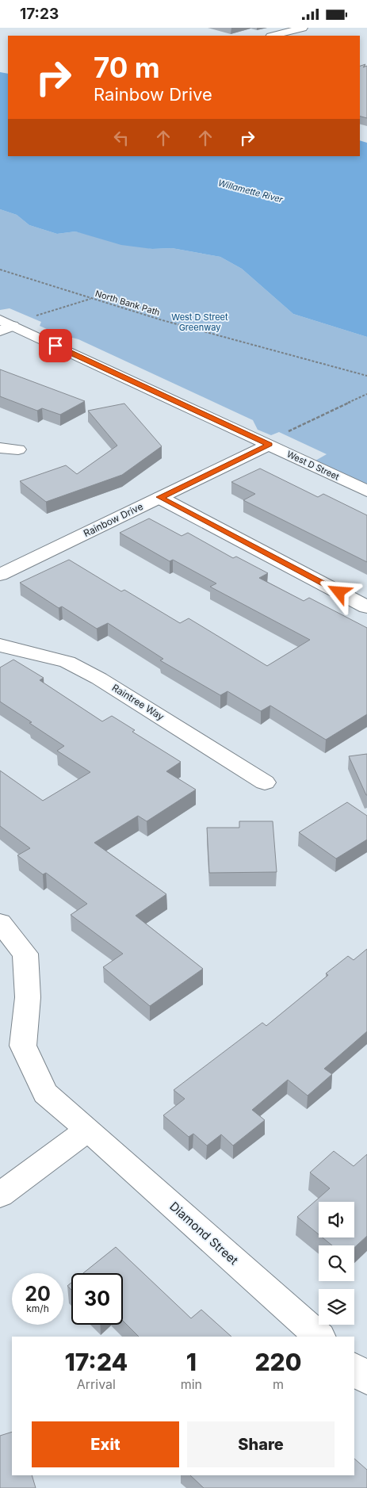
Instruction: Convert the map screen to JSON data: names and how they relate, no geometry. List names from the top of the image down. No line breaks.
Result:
{"streets":{"street":["West D Street","Rainbow Drive","Raintree Way","Diamond Street"],"path":["North Bank Path"]},"crossings":[["West D Street","Rainbow Drive"]],"water":["Willamette River"],"parks":["West D Street Greenway"],"page":{"status":"17:23","turn":["70 m","Rainbow Drive"],"speed":"20 km/h","limit":"30","eta":["17:24","Arrival","1","min","220","m"],"buttons":["Exit","Share"]}}
